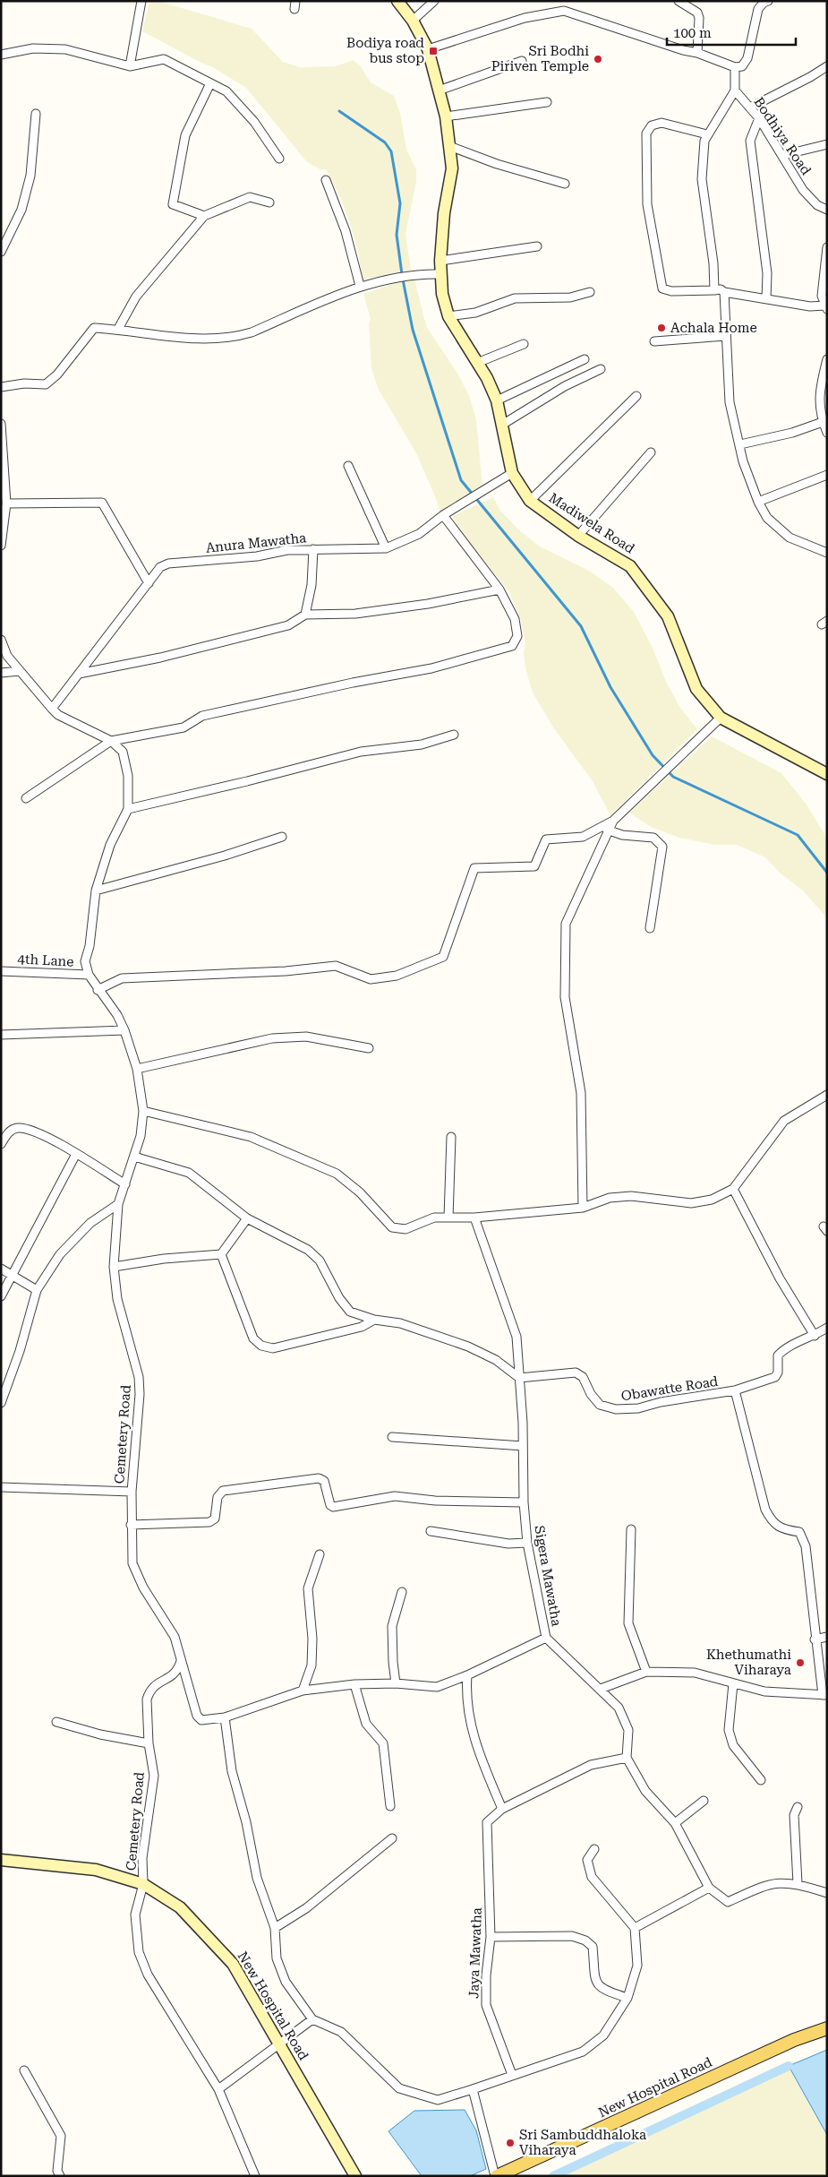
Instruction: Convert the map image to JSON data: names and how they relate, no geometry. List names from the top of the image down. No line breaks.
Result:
{"streets":{"main road":["Madiwela Road","New Hospital Road"],"street":["Bodhiya Road","Anura Mawatha","4th Lane","Obawatte Road","Cemetery Road","Sigera Mawatha","Jaya Mawatha"]},"crossings":[["Madiwela Road","Anura Mawatha"],["Anura Mawatha","Cemetery Road"],["4th Lane","Cemetery Road"],["Obawatte Road","Sigera Mawatha"],["Cemetery Road","New Hospital Road"],["Sigera Mawatha","Jaya Mawatha"]],"places":{"transit":["Bodiya road bus stop"],"other":["Sri Bodhi Piriven Temple","Achala Home","Khethumathi Viharaya","Sri Sambuddhaloka Viharaya"]},"scale_bar":"100 m"}
